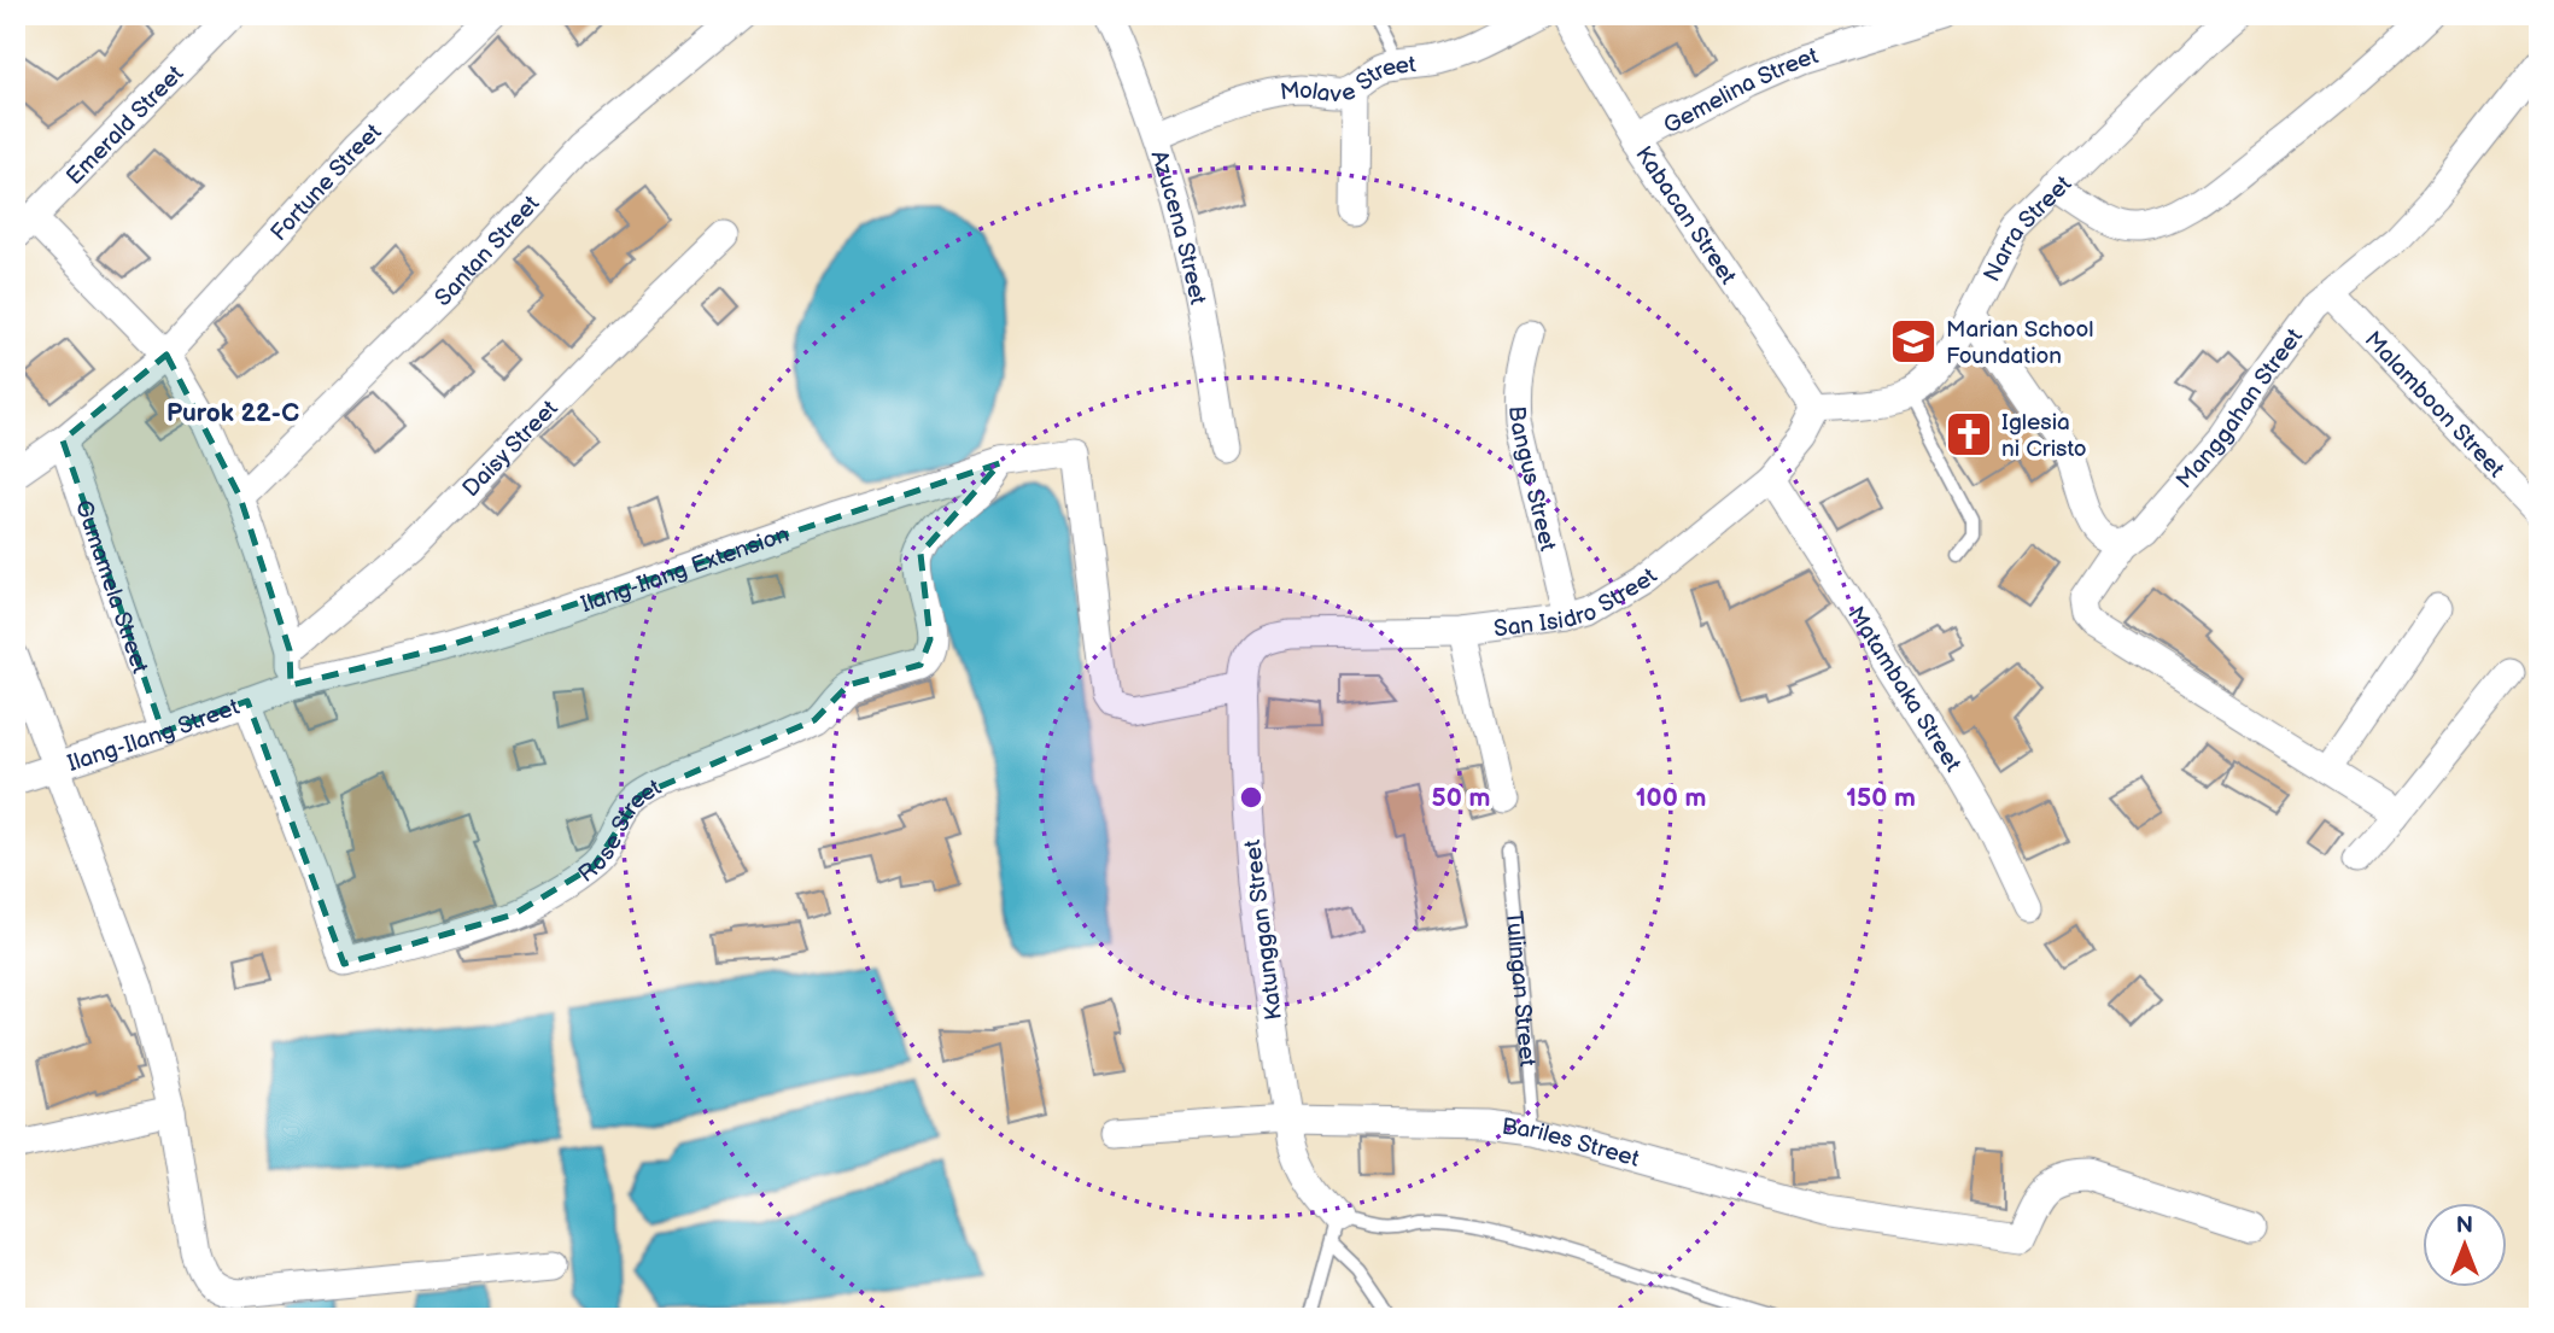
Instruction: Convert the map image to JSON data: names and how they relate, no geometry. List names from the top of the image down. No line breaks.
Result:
{"streets":{"street":["Molave Street","Gemelina Street","Emerald Street","Fortune Street","Kabacan Street","Azucena Street","Narra Street","Santan Street","Malamboon Street","Manggahan Street","Daisy Street","Bangus Street","Ilang-Ilang Extension","Gumamela Street","San Isidro Street","Matambaka Street","Ilang-Ilang Street","Rose Street","Katunggan Street","Bariles Street"],"lane":["Tulingan Street"]},"crossings":[["Molave Street","Azucena Street"],["Gemelina Street","Kabacan Street"],["Fortune Street","Gumamela Street"],["Kabacan Street","San Isidro Street"],["Malamboon Street","Manggahan Street"],["Bangus Street","San Isidro Street"],["Ilang-Ilang Extension","Ilang-Ilang Street"],["Ilang-Ilang Extension","Rose Street"],["Ilang-Ilang Extension","Katunggan Street"],["Gumamela Street","Ilang-Ilang Street"],["San Isidro Street","Matambaka Street"],["San Isidro Street","Katunggan Street"],["Ilang-Ilang Street","Rose Street"],["Katunggan Street","Bariles Street"],["Tulingan Street","Bariles Street"]],"districts":["Purok 22-C"],"places":{"school or university":["Marian School Foundation"],"church":["Iglesia ni Cristo"]},"north":"top","rings":["50 m","100 m","150 m"]}
